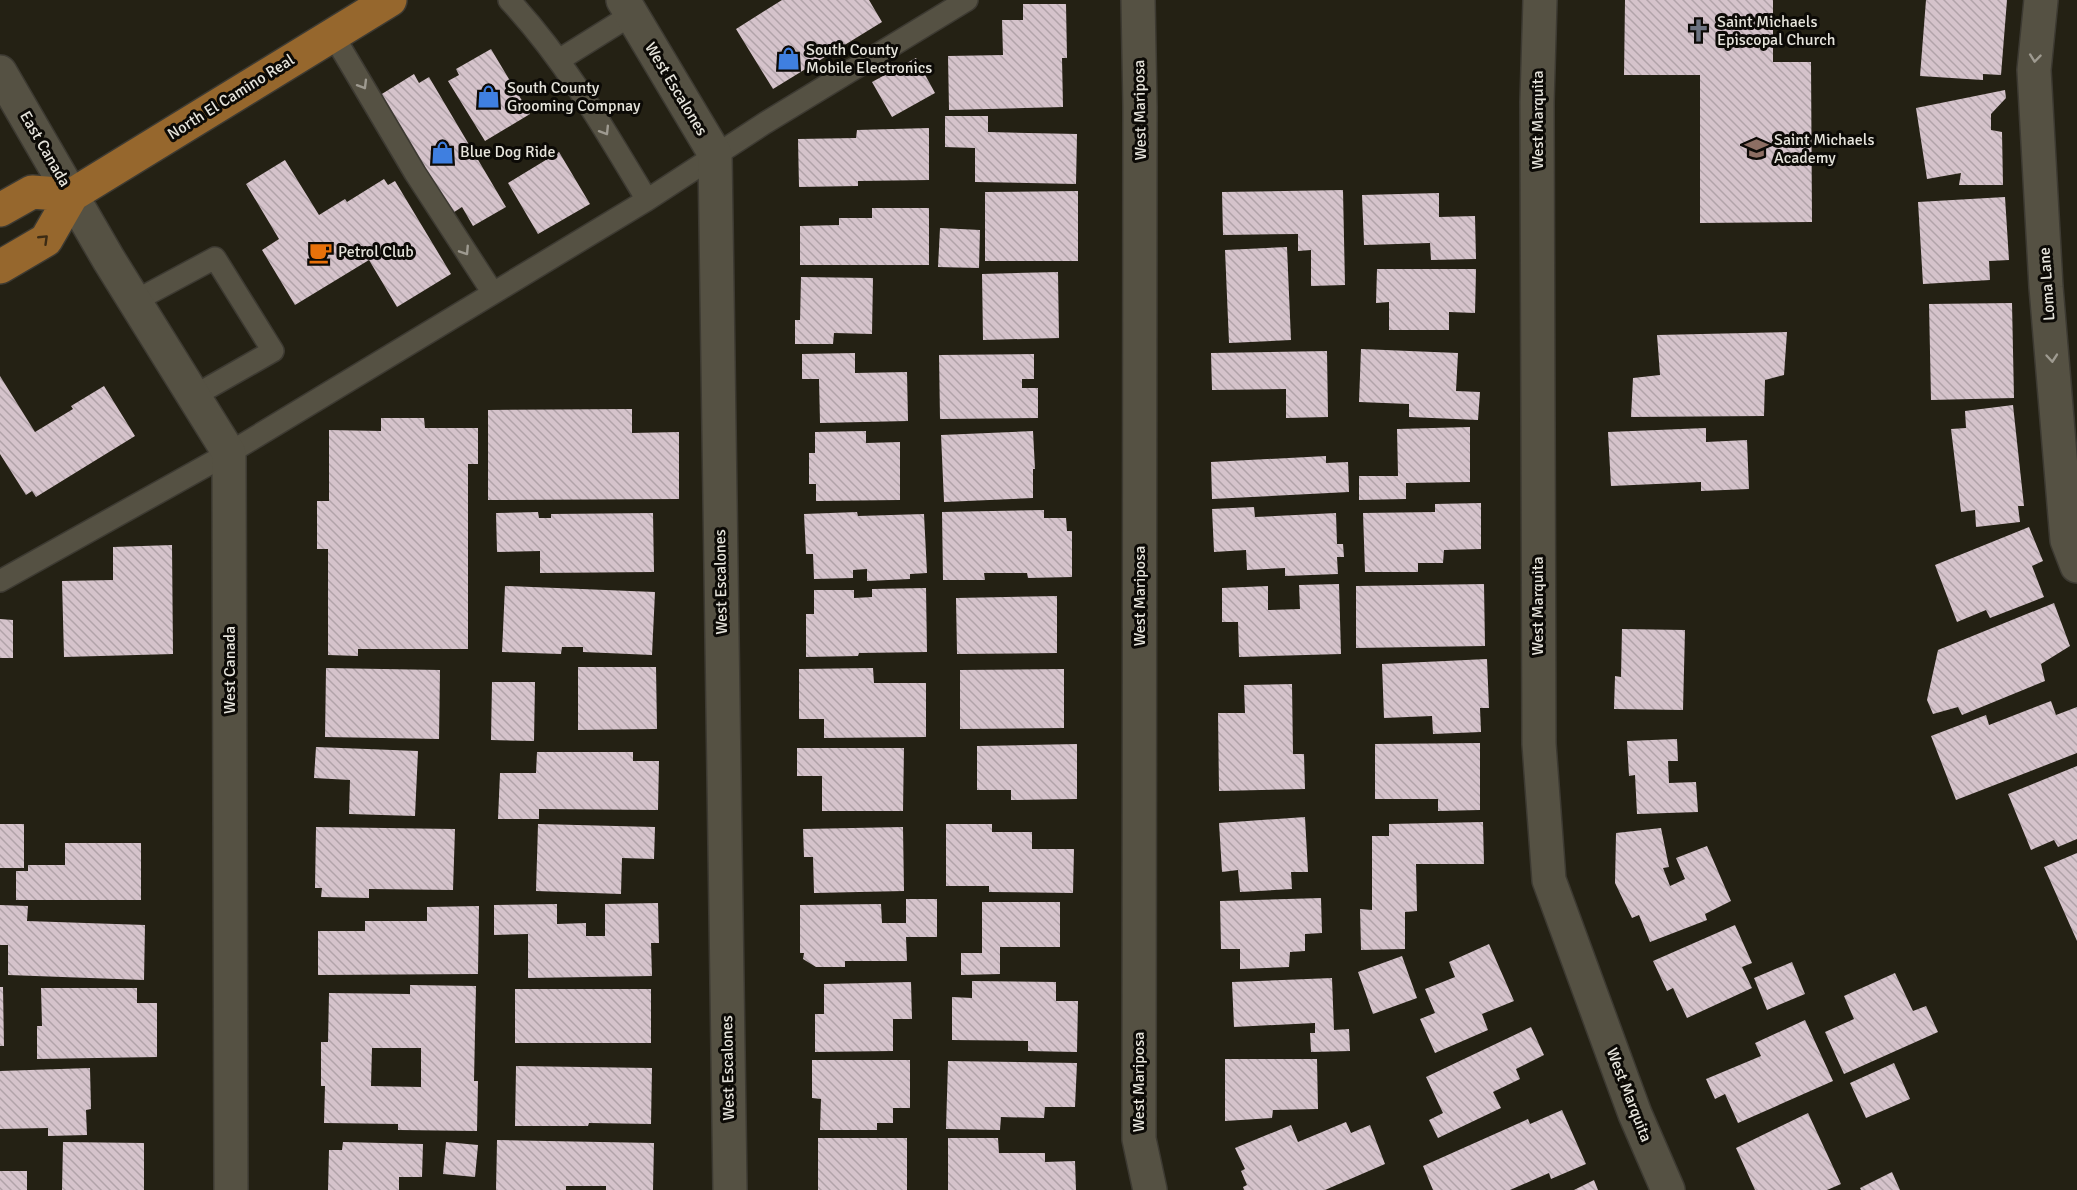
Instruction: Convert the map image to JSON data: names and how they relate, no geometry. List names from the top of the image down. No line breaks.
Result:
{"streets":{"main road":["North El Camino Real"],"street":["West Escalones","West Mariposa","West Marquita","East Canada","Loma Lane","West Canada"]},"crossings":[["North El Camino Real","East Canada"]],"one_way":["Loma Lane"],"places":{"church":["Saint Michaels Episcopal Church"],"shop":["South County Mobile Electronics","South County Grooming Compnay","Blue Dog Ride"],"school or university":["Saint Michaels Academy"],"cafe":["Petrol Club"]}}
